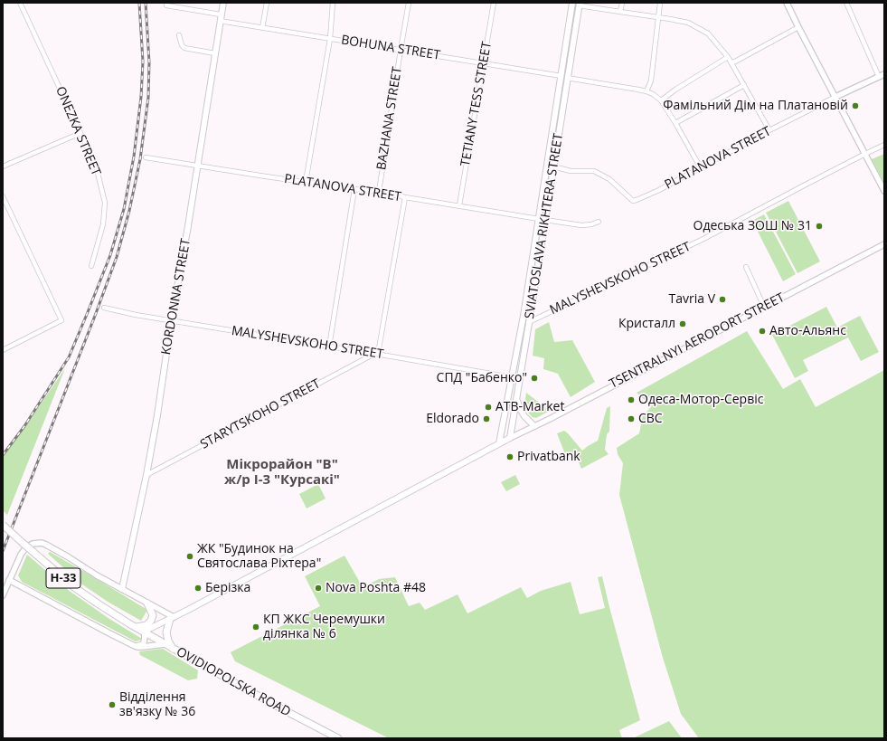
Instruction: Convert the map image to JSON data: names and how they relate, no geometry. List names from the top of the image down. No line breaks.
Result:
{"streets":{"main road":["SVIATOSLAVA RIKHTERA STREET","KORDONNA STREET","Н-33","OVIDIOPOLSKA ROAD"],"street":["BOHUNA STREET","TETIANY TESS STREET","BAZHANA STREET","ONEZKA STREET","PLATANOVA STREET","MALYSHEVSKOHO STREET","TSENTRALNYI AEROPORT STREET","STARYTSKOHO STREET"]},"crossings":[["BOHUNA STREET","TETIANY TESS STREET"],["BOHUNA STREET","BAZHANA STREET"],["BOHUNA STREET","SVIATOSLAVA RIKHTERA STREET"],["BOHUNA STREET","KORDONNA STREET"],["TETIANY TESS STREET","PLATANOVA STREET"],["BAZHANA STREET","PLATANOVA STREET"],["PLATANOVA STREET","SVIATOSLAVA RIKHTERA STREET"],["PLATANOVA STREET","KORDONNA STREET"],["SVIATOSLAVA RIKHTERA STREET","MALYSHEVSKOHO STREET"],["SVIATOSLAVA RIKHTERA STREET","TSENTRALNYI AEROPORT STREET"],["MALYSHEVSKOHO STREET","KORDONNA STREET"],["MALYSHEVSKOHO STREET","STARYTSKOHO STREET"],["KORDONNA STREET","STARYTSKOHO STREET"],["Н-33","OVIDIOPOLSKA ROAD"]],"districts":["Мікрорайон \"В\" ж/р I-3 \"Курсакі\""],"places":["Фамільний Дім на Платановій","Одеська ЗОШ № 31","Tavria V","Кристалл","Авто-Альянс","СПД \"Бабенко\"","Одеса-Мотор-Сервіс","ATB-Market","Eldorado","СВС","Privatbank","ЖК \"Будинок на Святослава Ріхтера\"","Берізка","Nova Poshta #48","КП ЖКС Черемушки ділянка № 6","Відділення зв'язку № 36"]}
